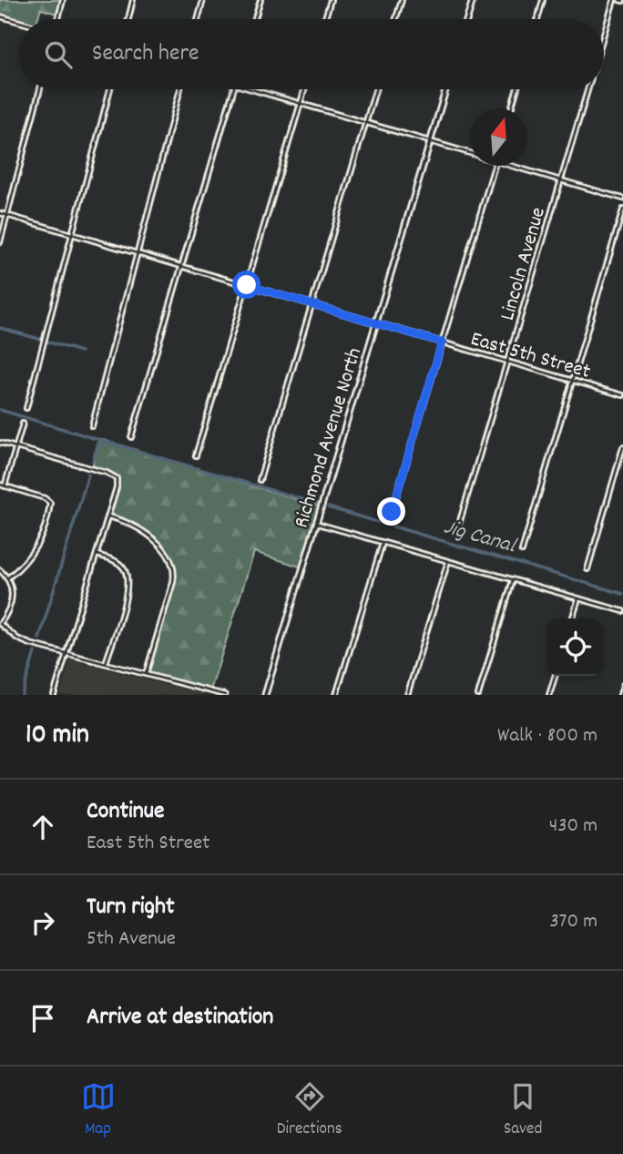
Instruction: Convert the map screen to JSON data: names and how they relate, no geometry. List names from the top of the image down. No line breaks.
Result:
{"streets":{"street":["Lincoln Avenue","East 5th Street","Richmond Avenue North"]},"crossings":[["Lincoln Avenue","East 5th Street"],["East 5th Street","Richmond Avenue North"]],"water":["Jig Canal"],"north":"top","page":{"search":"Search here","heading":["10 min","Walk · 800 m"],"list":[["Continue","East 5th Street","430 m"],["Turn right","5th Avenue","370 m"],"Arrive at destination"],"nav":["Map","Directions","Saved"]}}
